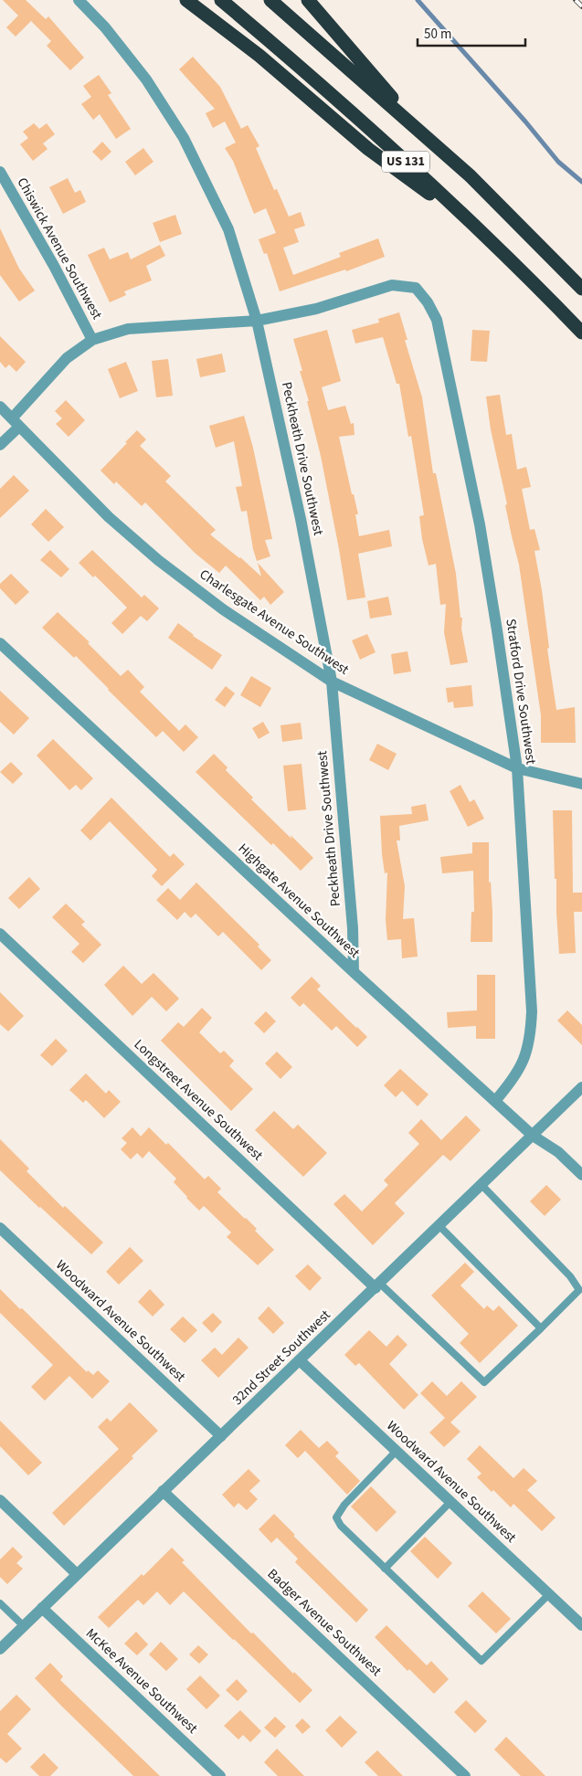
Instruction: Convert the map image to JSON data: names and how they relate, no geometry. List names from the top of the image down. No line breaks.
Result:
{"streets":{"highway":["US 131"],"street":["Chiswick Avenue Southwest","Peckheath Drive Southwest","Charlesgate Avenue Southwest","Stratford Drive Southwest","Highgate Avenue Southwest","Longstreet Avenue Southwest","Woodward Avenue Southwest","32nd Street Southwest","Badger Avenue Southwest","McKee Avenue Southwest"]},"crossings":[["Peckheath Drive Southwest","Charlesgate Avenue Southwest"],["Peckheath Drive Southwest","Stratford Drive Southwest"],["Peckheath Drive Southwest","Highgate Avenue Southwest"],["Charlesgate Avenue Southwest","Stratford Drive Southwest"],["Stratford Drive Southwest","Highgate Avenue Southwest"],["Highgate Avenue Southwest","32nd Street Southwest"],["Longstreet Avenue Southwest","32nd Street Southwest"],["Woodward Avenue Southwest","32nd Street Southwest"],["32nd Street Southwest","Badger Avenue Southwest"],["32nd Street Southwest","McKee Avenue Southwest"]],"scale_bar":"50 m"}
